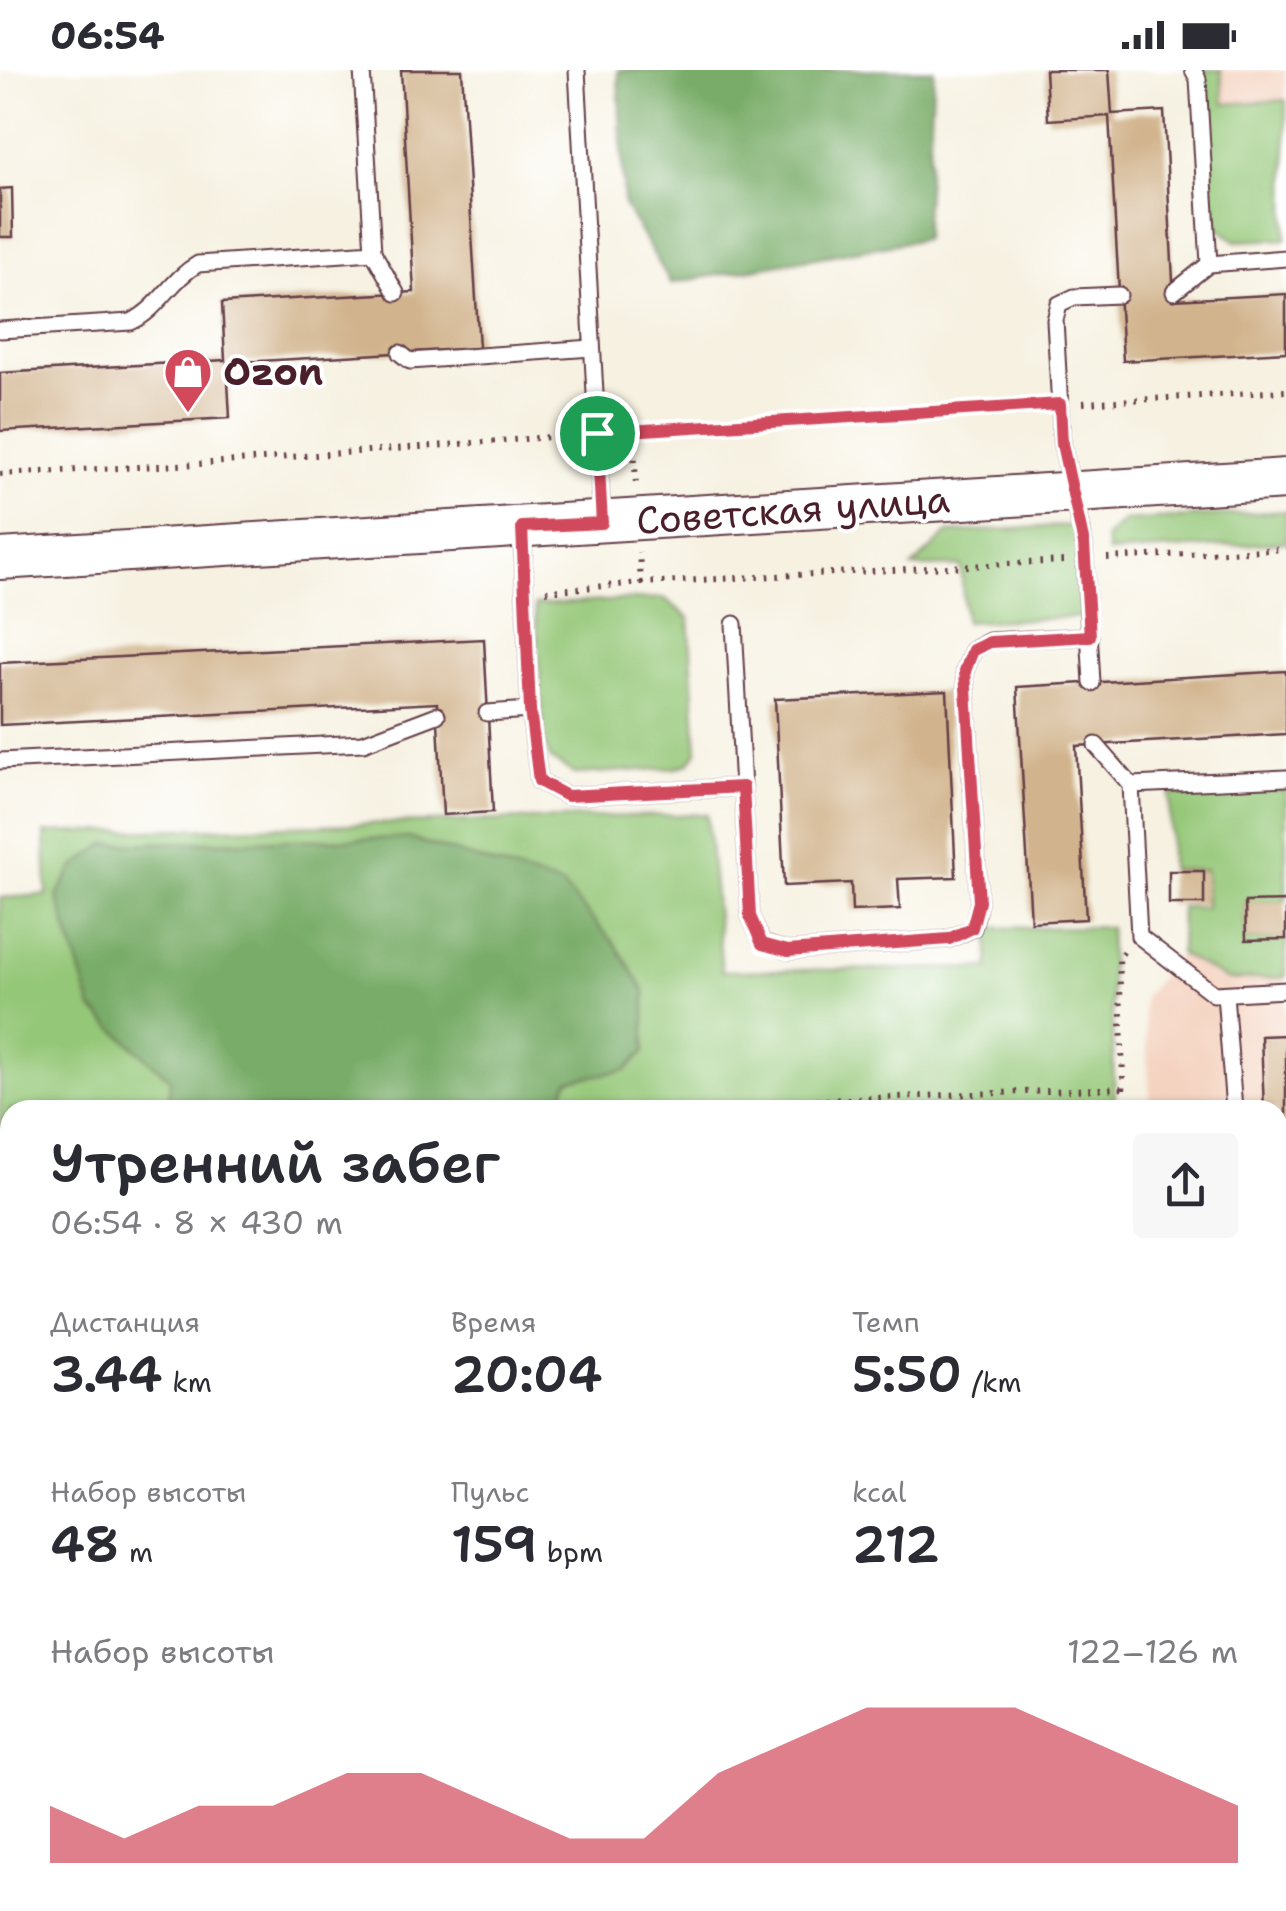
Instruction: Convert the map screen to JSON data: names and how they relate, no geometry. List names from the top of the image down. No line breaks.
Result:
{"streets":{"street":["Советская улица"]},"places":{"shop":["Ozon"]},"page":{"status":"06:54","heading":["Утренний забег","06:54 · 8 × 430 m"],"stats":[["Дистанция","3.44 km"],["Время","20:04"],["Темп","5:50 /km"],["Набор высоты","48 m"],["Пульс","159 bpm"],["kcal","212"]],"chart":["Набор высоты","122–126 m"]}}
